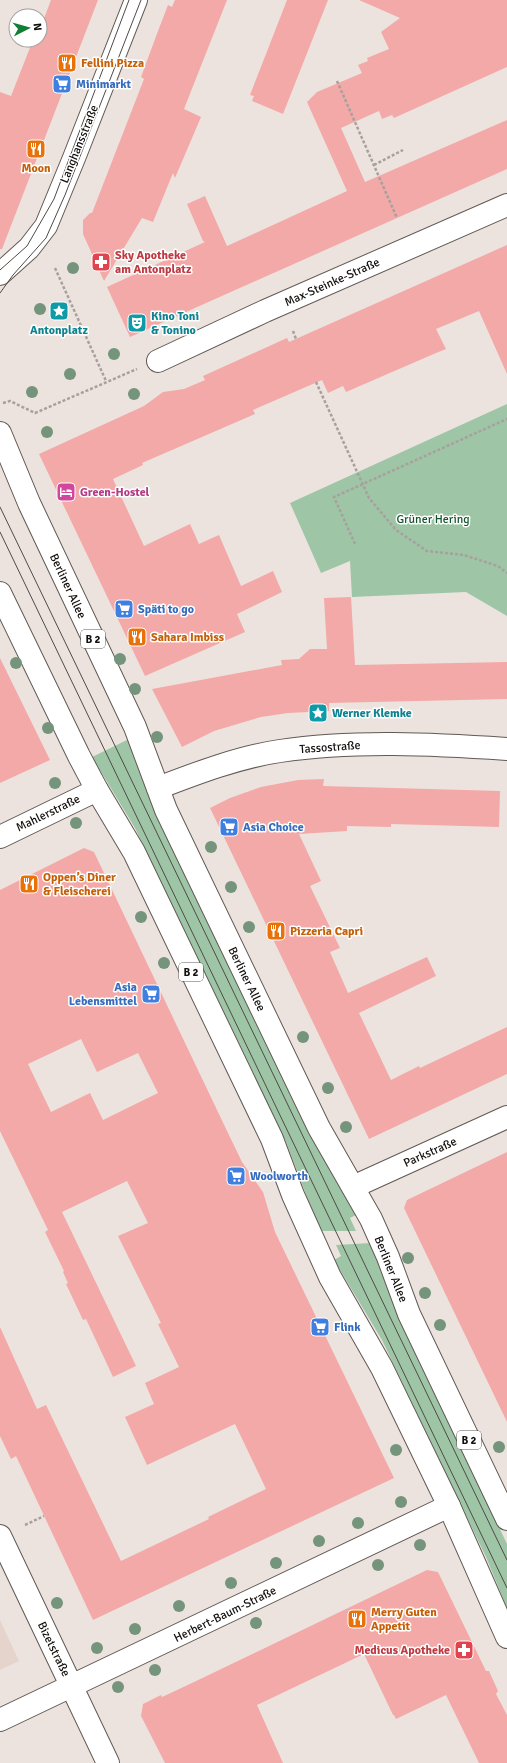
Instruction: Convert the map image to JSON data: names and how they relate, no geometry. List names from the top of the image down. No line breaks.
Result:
{"streets":{"main road":["Langhansstraße","Max-Steinke-Straße","Berliner Allee","B 2","Tassostraße","Mahlerstraße","Parkstraße","Herbert-Baum-Straße","Bizetstraße"]},"crossings":[["Berliner Allee","Tassostraße"],["Berliner Allee","Parkstraße"],["B 2","Mahlerstraße"],["B 2","Herbert-Baum-Straße"],["Herbert-Baum-Straße","Bizetstraße"]],"parks":["Grüner Hering"],"places":{"restaurant":["Fellini Pizza","Moon","Sahara Imbiss","Oppen’s Diner & Fleischerei","Pizzeria Capri","Merry Guten Appetit"],"supermarket":["Minimarkt","Späti to go","Asia Choice","Asia Lebensmittel","Woolworth","Flink"],"pharmacy":["Sky Apotheke am Antonplatz","Medicus Apotheke"],"place":["Antonplatz","Werner Klemke"],"theatre":["Kino Toni & Tonino"],"hotel":["Green-Hostel"]},"north":"right"}
